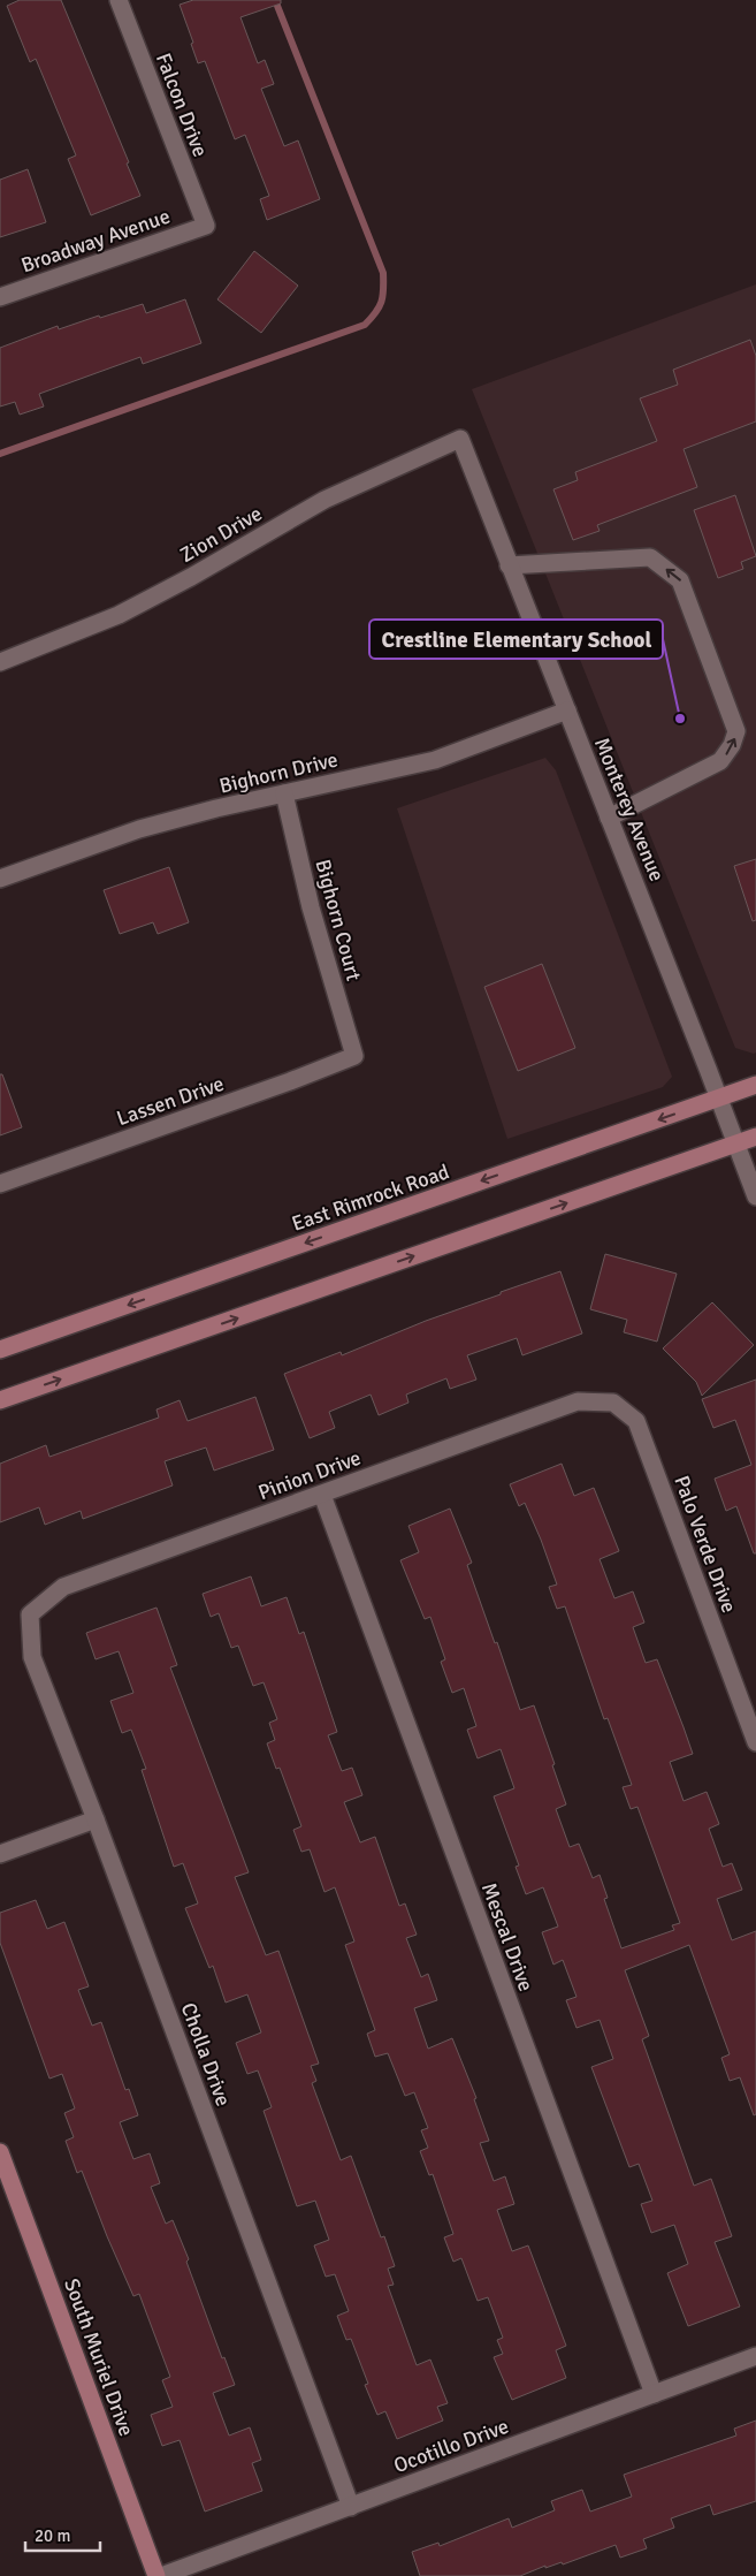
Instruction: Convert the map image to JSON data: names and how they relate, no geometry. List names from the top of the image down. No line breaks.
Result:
{"streets":{"main road":["East Rimrock Road","South Muriel Drive"],"street":["Falcon Drive","Broadway Avenue","Zion Drive","Bighorn Drive","Monterey Avenue","Bighorn Court","Lassen Drive","Pinion Drive","Palo Verde Drive","Mescal Drive","Cholla Drive","Ocotillo Drive"]},"crossings":[["Falcon Drive","Broadway Avenue"],["Zion Drive","Monterey Avenue"],["Bighorn Drive","Monterey Avenue"],["Bighorn Drive","Bighorn Court"],["Monterey Avenue","East Rimrock Road"],["Bighorn Court","Lassen Drive"],["Pinion Drive","Palo Verde Drive"],["Pinion Drive","Mescal Drive"],["Pinion Drive","Cholla Drive"],["Mescal Drive","Ocotillo Drive"],["Cholla Drive","Ocotillo Drive"]],"places":["Crestline Elementary School"],"scale_bar":"20 m"}
